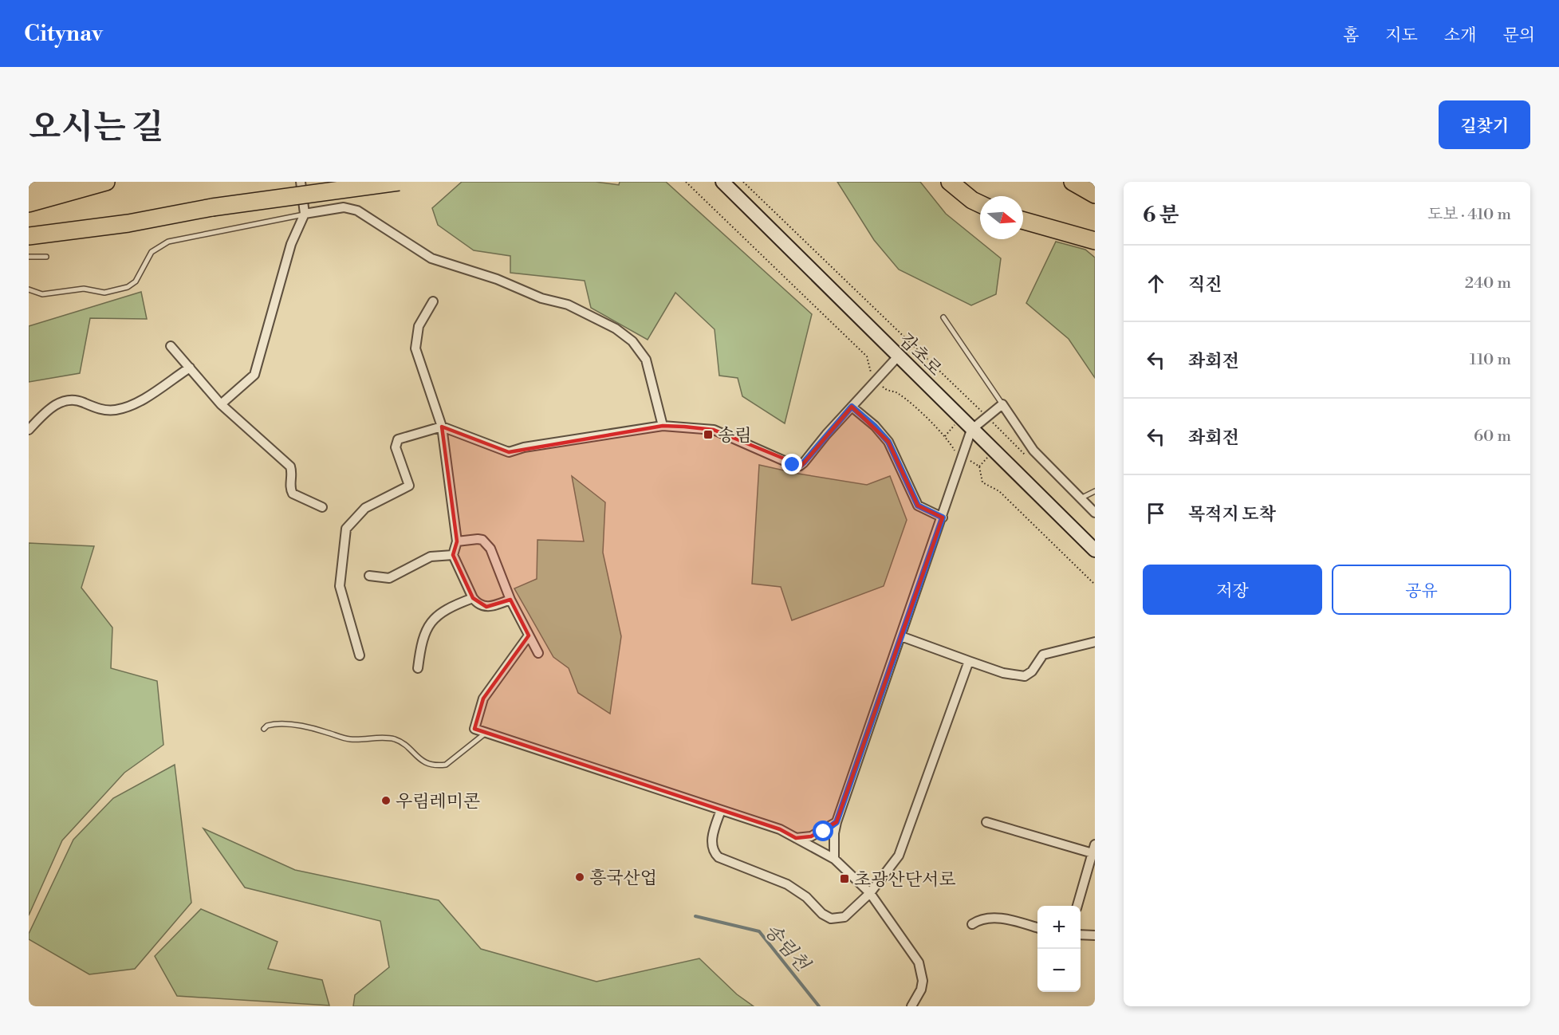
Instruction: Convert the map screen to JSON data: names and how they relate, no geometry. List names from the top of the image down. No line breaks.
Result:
{"streets":{"main road":["감초로"]},"water":["송림천"],"places":{"transit":["송림","초광산단서로"],"other":["우림레미콘","흥국산업"]},"north":"right","page":{"header":"Citynav","nav":["홈","지도","소개","문의"],"title":"오시는 길","buttons":["길찾기",["저장","공유"]],"heading":["6 분","도보 · 410 m"],"list":[["직진","240 m"],["좌회전","110 m"],["좌회전","60 m"],"목적지 도착"],"map_buttons":["+","−"]}}
